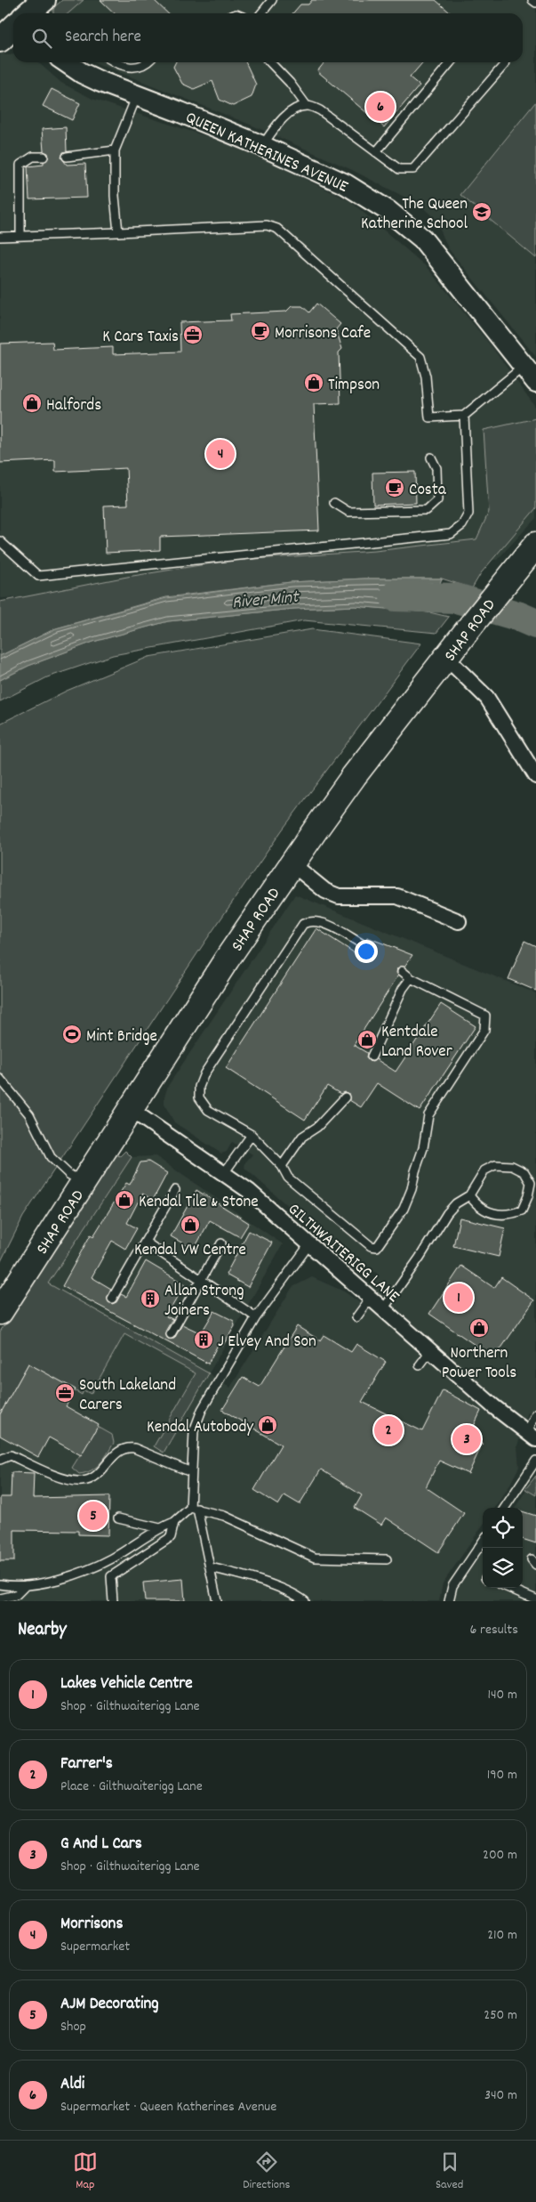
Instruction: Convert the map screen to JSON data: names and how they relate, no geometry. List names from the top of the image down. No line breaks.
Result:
{"streets":{"highway":["SHAP ROAD"],"street":["QUEEN KATHERINES AVENUE","GILTHWAITERIGG LANE"]},"crossings":[["SHAP ROAD","GILTHWAITERIGG LANE"]],"water":["River Mint"],"places":{"school or university":["The Queen Katherine School"],"cafe":["Morrisons Cafe","Costa"],"office":["K Cars Taxis","South Lakeland Carers"],"shop":["Timpson","Halfords","Kentdale Land Rover","Kendal Tile & Stone","Kendal VW Centre","Northern Power Tools","Kendal Autobody"],"sports":["Mint Bridge"],"building":["Allan Strong Joiners","J Elvey And Son"]},"page":{"search":"Search here","pins":["6","4","1","2","3","5"],"heading":["Nearby","6 results"],"list":[{"mark":"1","name":"Lakes Vehicle Centre","note":"Shop · Gilthwaiterigg Lane","value":"140 m"},{"mark":"2","name":"Farrer's","note":"Place · Gilthwaiterigg Lane","value":"190 m"},{"mark":"3","name":"G And L Cars","note":"Shop · Gilthwaiterigg Lane","value":"200 m"},{"mark":"4","name":"Morrisons","note":"Supermarket","value":"210 m"},{"mark":"5","name":"AJM Decorating","note":"Shop","value":"250 m"},{"mark":"6","name":"Aldi","note":"Supermarket · Queen Katherines Avenue","value":"340 m"}],"nav":["Map","Directions","Saved"]}}
